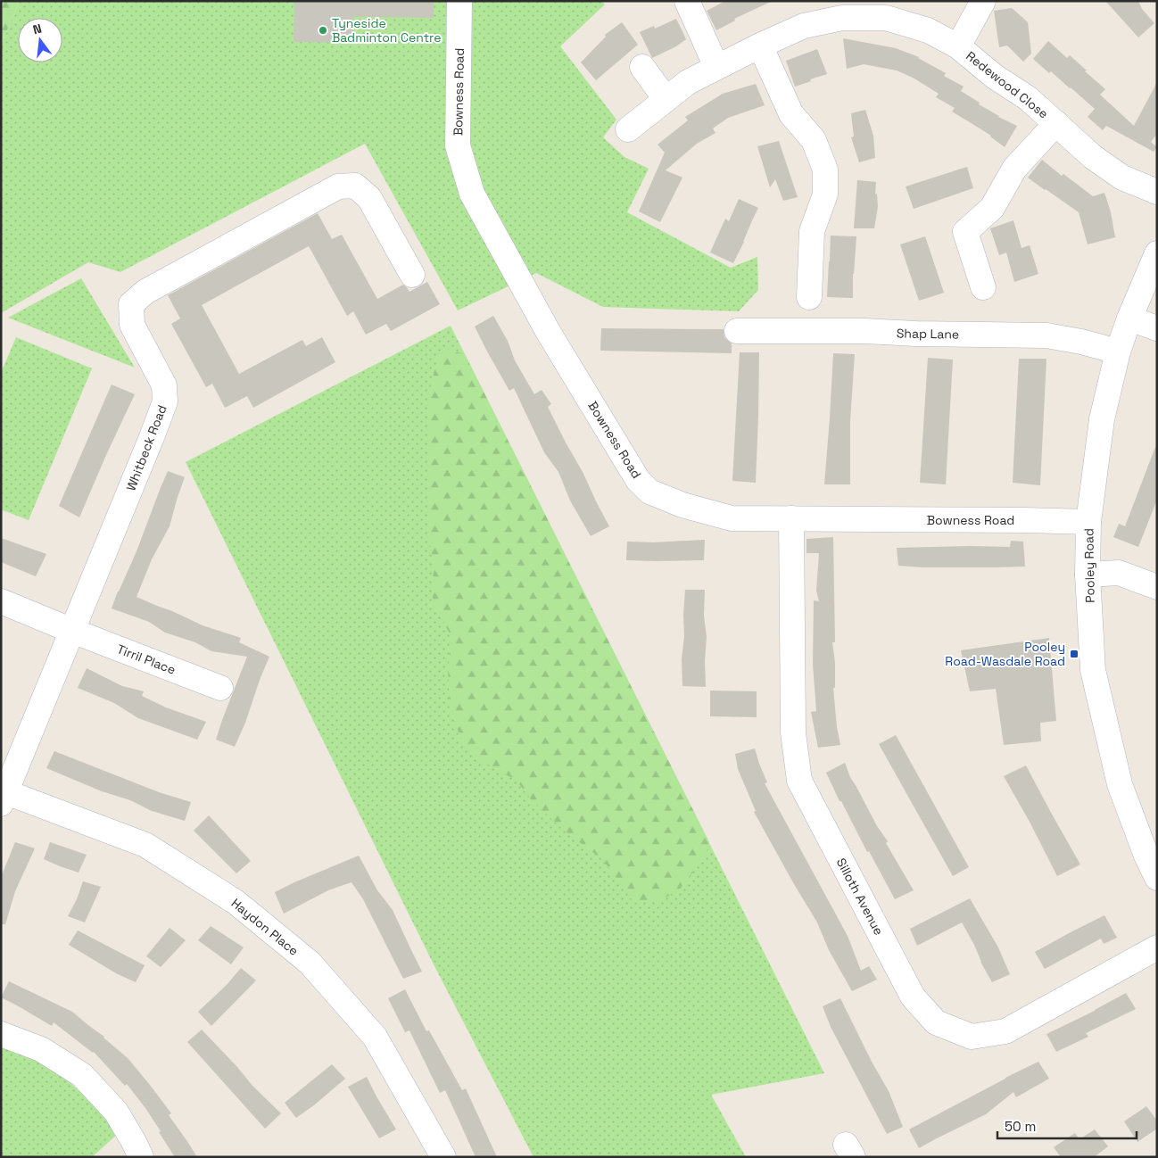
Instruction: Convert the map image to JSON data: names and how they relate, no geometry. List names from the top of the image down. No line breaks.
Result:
{"streets":{"street":["Redewood Close","Bowness Road","Shap Lane","Whitbeck Road","Pooley Road","Tirril Place","Silloth Avenue","Haydon Place"]},"crossings":[["Bowness Road","Pooley Road"],["Bowness Road","Silloth Avenue"],["Shap Lane","Pooley Road"],["Whitbeck Road","Tirril Place"],["Whitbeck Road","Haydon Place"]],"places":{"other":["Tyneside Badminton Centre"],"transit":["Pooley Road-Wasdale Road"]},"scale_bar":"50 m","north":"top"}
